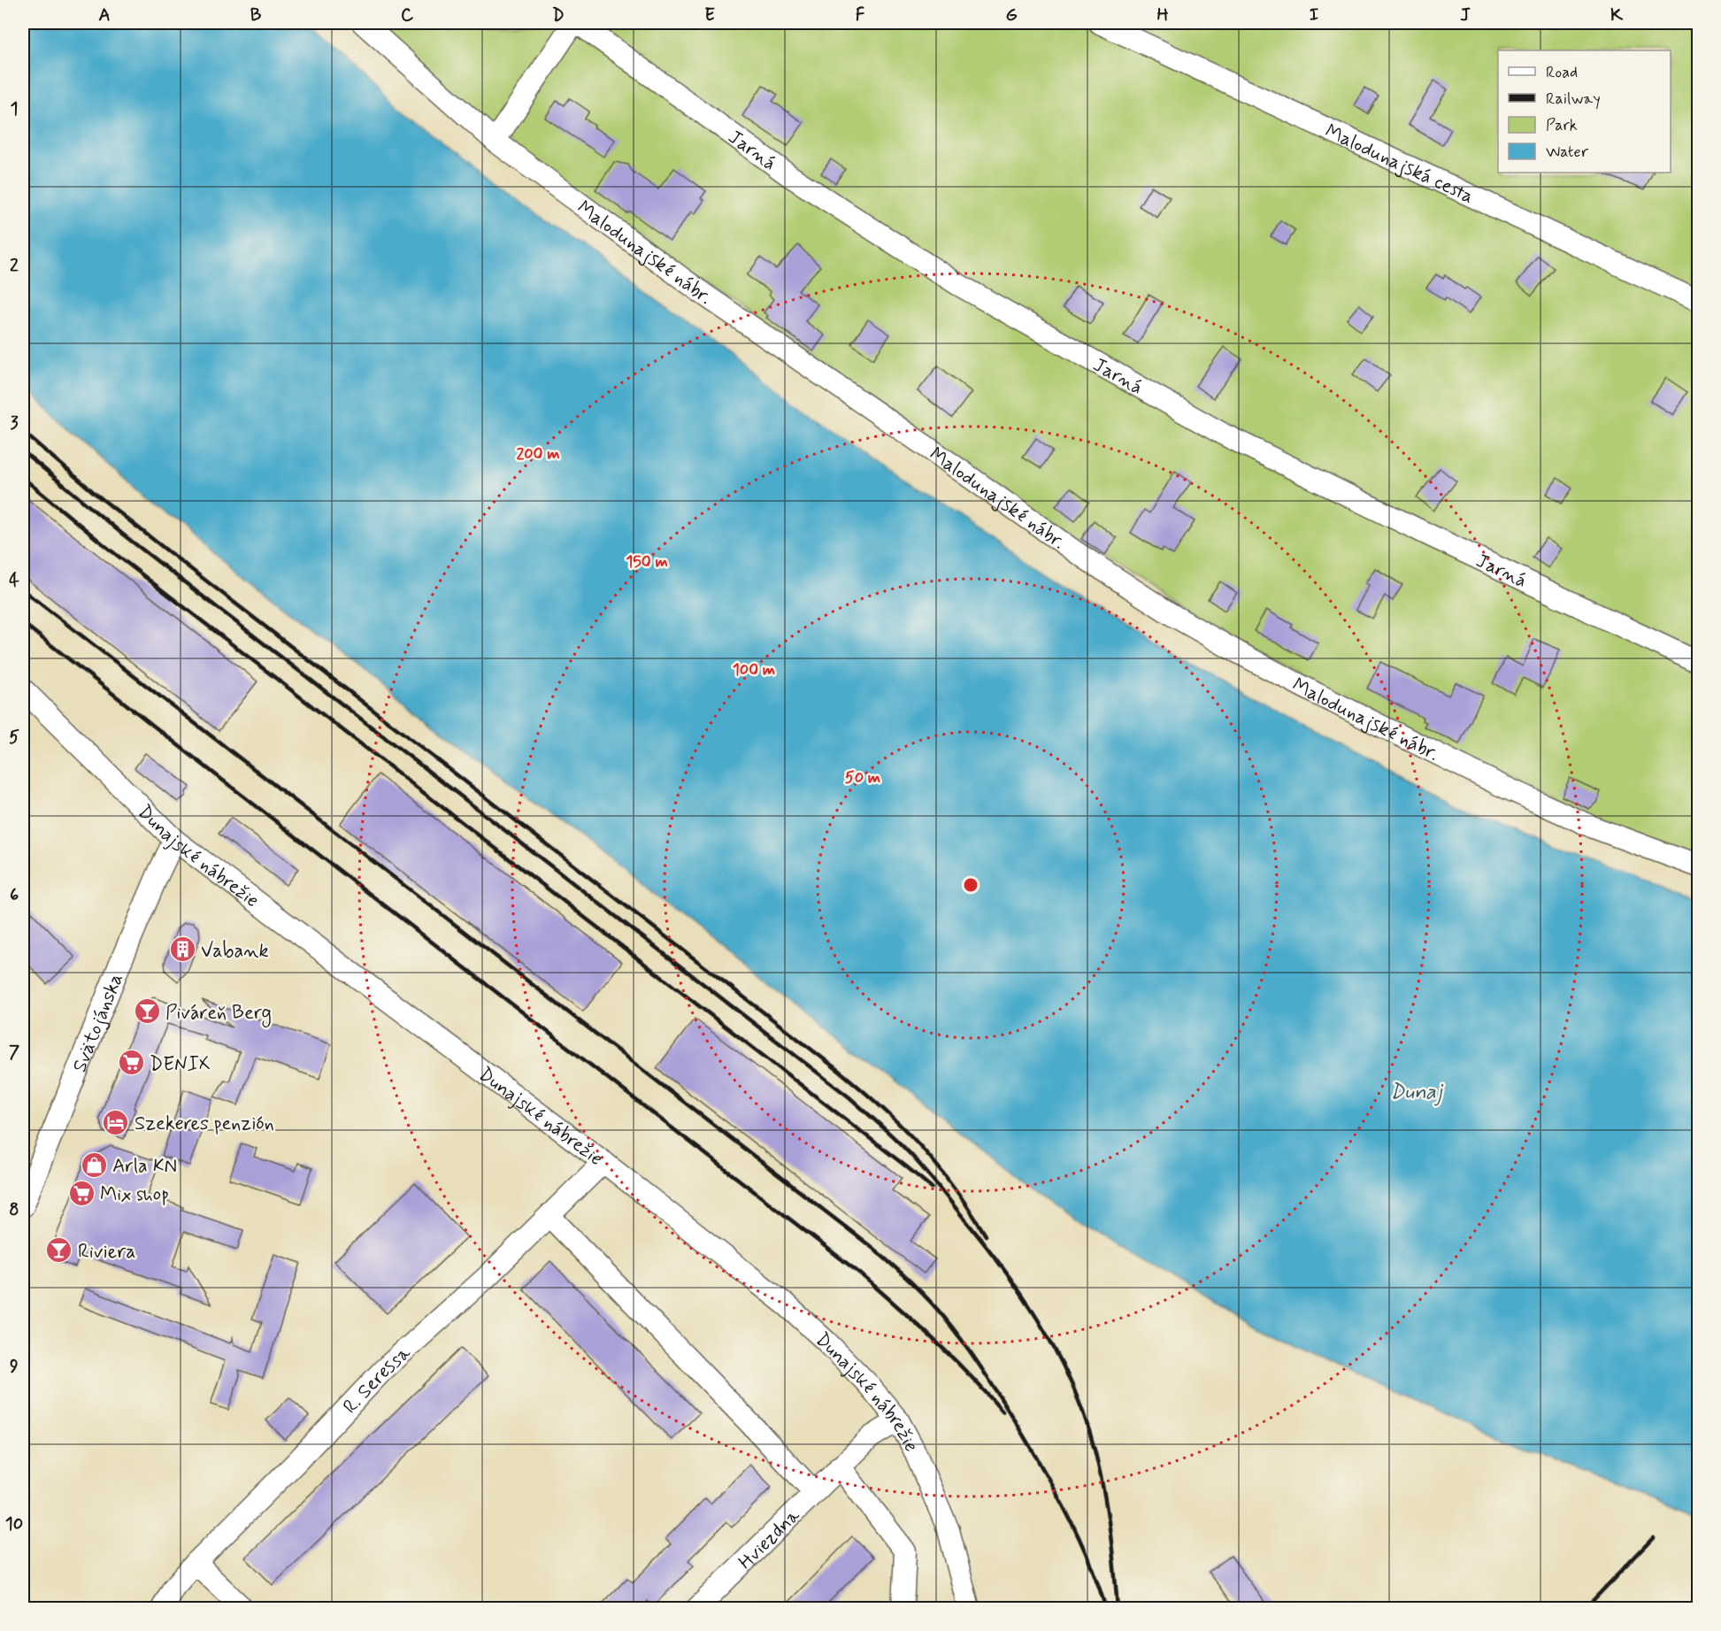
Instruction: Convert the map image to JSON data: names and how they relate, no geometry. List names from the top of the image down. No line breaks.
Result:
{"streets":{"street":["Jarná","Malodunajská cesta","Malodunajské nábr.","Dunajské nábrežie","Svätojánska","R. Seressa","Hviezdna"]},"crossings":[["Dunajské nábrežie","Svätojánska"],["Dunajské nábrežie","R. Seressa"],["Dunajské nábrežie","Hviezdna"]],"water":["Dunaj"],"places":{"building":["Vabank"],"bar":["Piváreň Berg","Riviera"],"supermarket":["DENIX","Mix shop"],"hotel":["Szekeres penzión"],"shop":["Arla KN"]},"legend":["Road","Railway","Park","Water"],"grid":{"columns":["A","B","C","D","E","F","G","H","I","J","K"],"rows":["1","2","3","4","5","6","7","8","9","10"]},"rings":["200 m","150 m","100 m","50 m"]}
